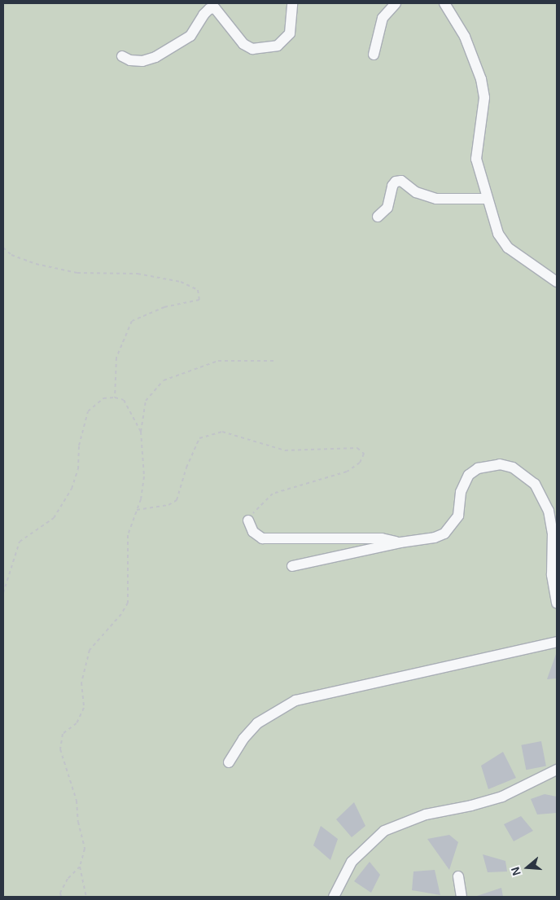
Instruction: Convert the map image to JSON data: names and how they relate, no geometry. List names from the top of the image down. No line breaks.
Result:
{"north":"left"}
